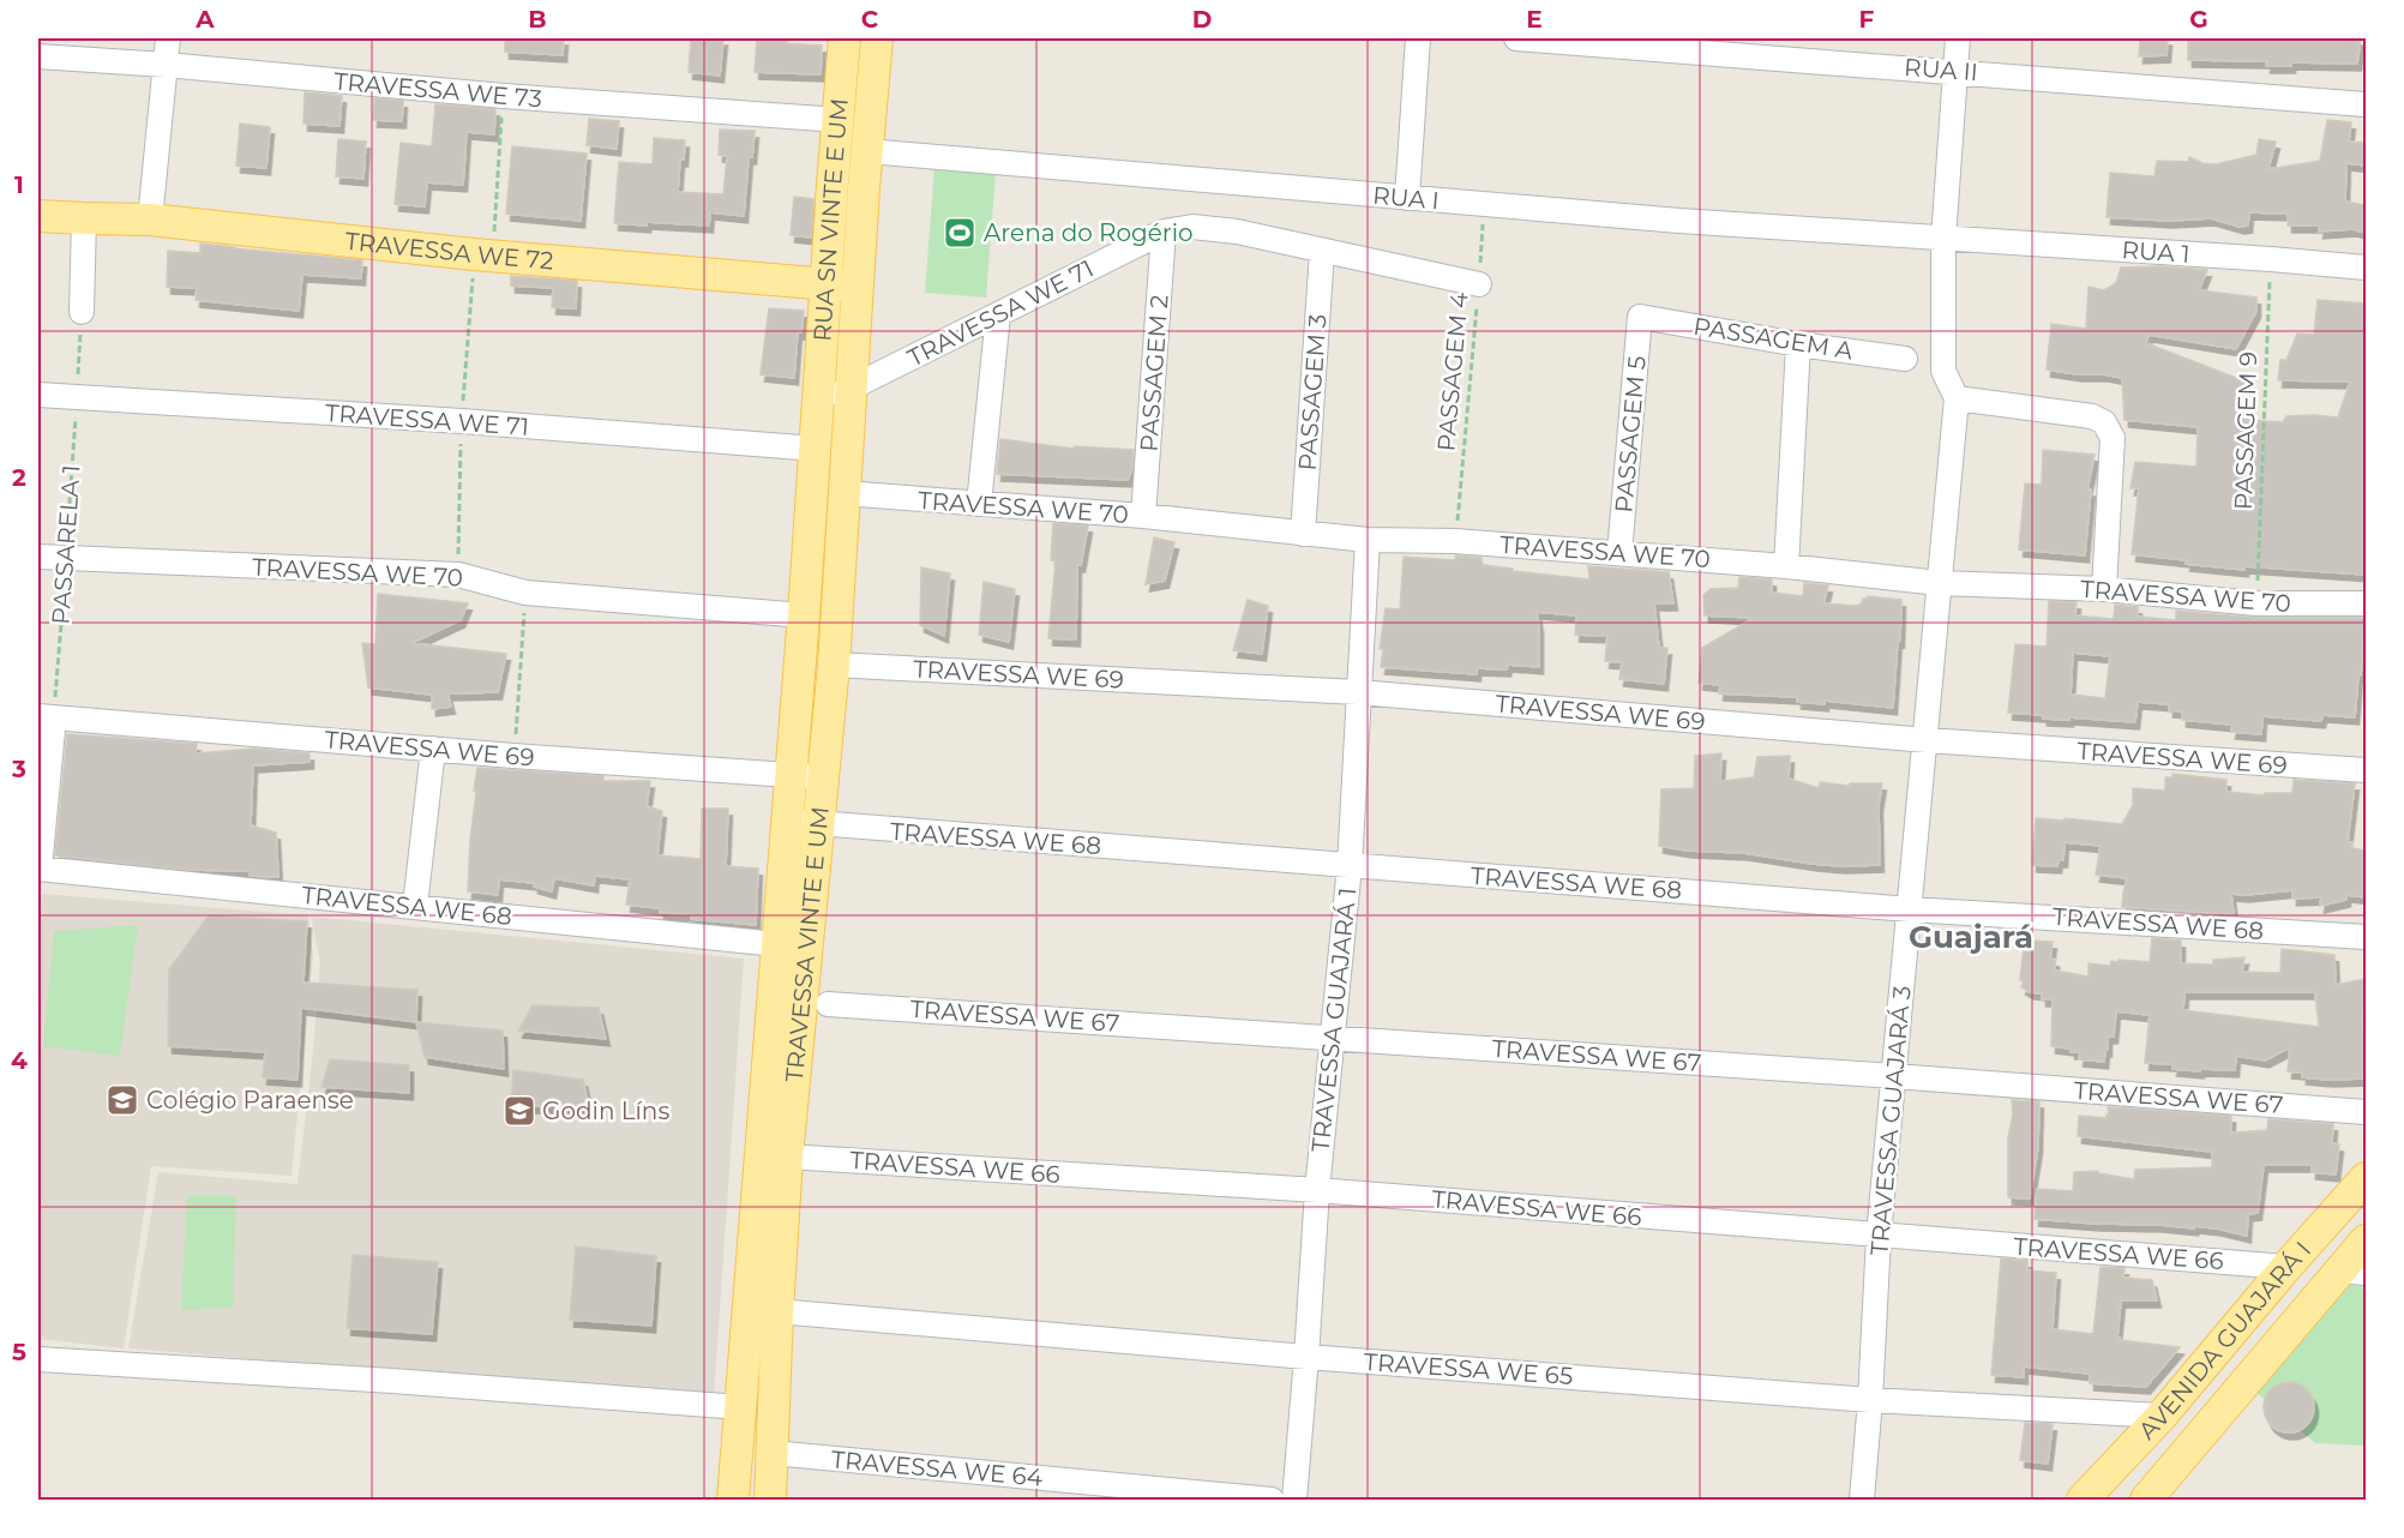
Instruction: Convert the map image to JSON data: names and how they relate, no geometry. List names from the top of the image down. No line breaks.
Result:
{"streets":{"main road":["RUA SN VINTE E UM","TRAVESSA WE 72","TRAVESSA VINTE E UM","AVENIDA GUAJARÁ I"],"street":["RUA II","TRAVESSA WE 73","RUA I","RUA 1","TRAVESSA WE 71","PASSAGEM A","PASSAGEM 2","PASSAGEM 3","PASSAGEM 5","TRAVESSA WE 70","TRAVESSA WE 69","TRAVESSA WE 68","TRAVESSA WE 67","TRAVESSA GUAJARÁ 1","TRAVESSA GUAJARÁ 3","TRAVESSA WE 66","TRAVESSA WE 65","TRAVESSA WE 64"],"path":["PASSAGEM 4","PASSAGEM 9","PASSARELA 1"]},"crossings":[["TRAVESSA WE 73","RUA SN VINTE E UM"],["RUA I","RUA SN VINTE E UM"],["RUA I","RUA 1"],["RUA I","PASSAGEM 4"],["RUA SN VINTE E UM","TRAVESSA WE 72"],["RUA SN VINTE E UM","TRAVESSA WE 71"],["RUA SN VINTE E UM","TRAVESSA VINTE E UM"],["RUA 1","PASSAGEM 9"],["TRAVESSA WE 71","PASSAGEM 4"],["TRAVESSA WE 71","PASSAGEM 2"],["TRAVESSA WE 71","PASSAGEM 3"],["TRAVESSA WE 71","PASSARELA 1"],["TRAVESSA WE 71","TRAVESSA VINTE E UM"],["PASSAGEM A","PASSAGEM 5"],["PASSAGEM 4","TRAVESSA WE 70"],["PASSAGEM 2","TRAVESSA WE 70"],["PASSAGEM 3","TRAVESSA WE 70"],["PASSAGEM 9","TRAVESSA WE 70"],["PASSAGEM 5","TRAVESSA WE 70"],["TRAVESSA WE 70","PASSARELA 1"],["TRAVESSA WE 70","TRAVESSA VINTE E UM"],["TRAVESSA WE 70","TRAVESSA GUAJARÁ 1"],["TRAVESSA WE 70","TRAVESSA GUAJARÁ 3"],["PASSARELA 1","TRAVESSA WE 69"],["TRAVESSA WE 69","TRAVESSA VINTE E UM"],["TRAVESSA WE 69","TRAVESSA GUAJARÁ 1"],["TRAVESSA WE 69","TRAVESSA GUAJARÁ 3"],["TRAVESSA WE 68","TRAVESSA VINTE E UM"],["TRAVESSA WE 68","TRAVESSA GUAJARÁ 1"],["TRAVESSA WE 68","TRAVESSA GUAJARÁ 3"],["TRAVESSA VINTE E UM","TRAVESSA WE 66"],["TRAVESSA VINTE E UM","TRAVESSA WE 65"],["TRAVESSA VINTE E UM","TRAVESSA WE 64"],["TRAVESSA WE 67","TRAVESSA GUAJARÁ 1"],["TRAVESSA WE 67","TRAVESSA GUAJARÁ 3"],["TRAVESSA GUAJARÁ 1","TRAVESSA WE 66"],["TRAVESSA GUAJARÁ 1","TRAVESSA WE 65"],["TRAVESSA GUAJARÁ 3","TRAVESSA WE 66"],["TRAVESSA GUAJARÁ 3","TRAVESSA WE 65"],["TRAVESSA WE 66","AVENIDA GUAJARÁ I"],["AVENIDA GUAJARÁ I","TRAVESSA WE 65"]],"districts":["Guajará"],"places":{"sports":["Arena do Rogério"],"school or university":["Colégio Paraense","Godin Líns"]},"grid":{"columns":["A","B","C","D","E","F","G"],"rows":["1","2","3","4","5"]}}
